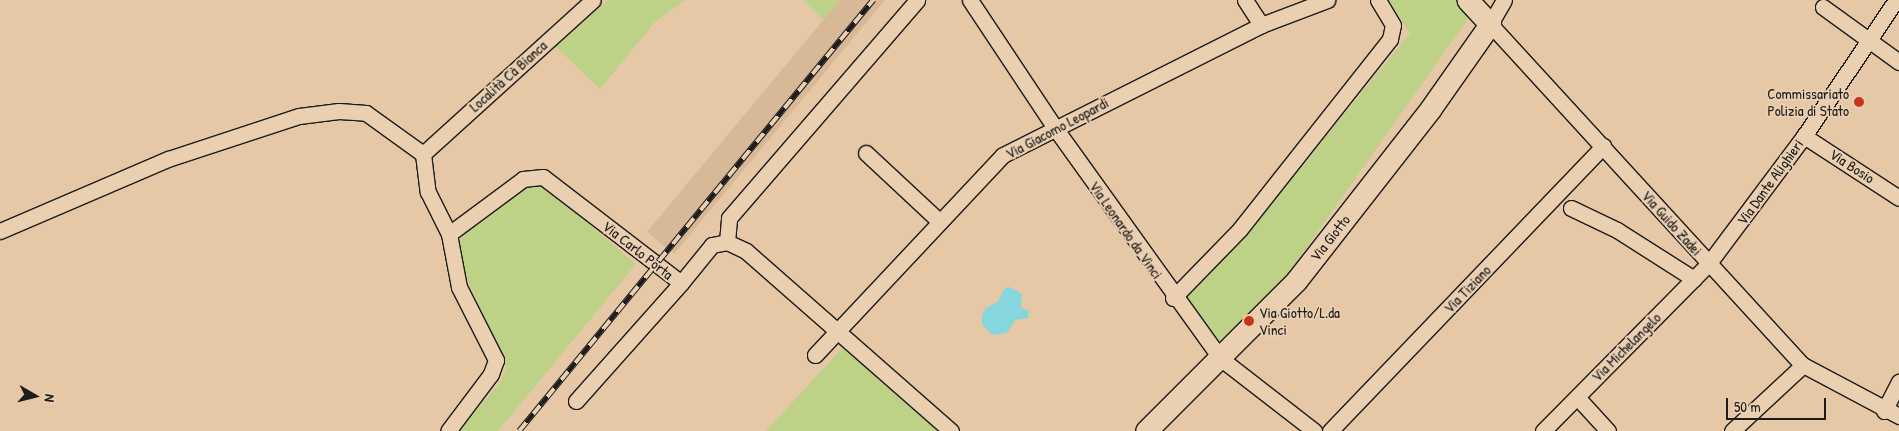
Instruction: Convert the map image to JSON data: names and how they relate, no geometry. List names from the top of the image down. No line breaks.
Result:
{"streets":{"street":["Località Cà Bianca","Via Giacomo Leopardi","Via Bosio","Via Dante Alighieri","Via Guido Zadei","Via Leonardo da Vinci","Via Giotto","Via Carlo Porta","Via Tiziano","Via Michelangelo"]},"crossings":[["Via Giacomo Leopardi","Via Leonardo da Vinci"],["Via Bosio","Via Dante Alighieri"],["Via Dante Alighieri","Via Guido Zadei"],["Via Dante Alighieri","Via Michelangelo"],["Via Guido Zadei","Via Giotto"],["Via Guido Zadei","Via Tiziano"],["Via Guido Zadei","Via Michelangelo"],["Via Leonardo da Vinci","Via Giotto"]],"places":["Commissariato Polizia di Stato","Via Giotto/L.da Vinci"],"scale_bar":"50 m","north":"right"}
